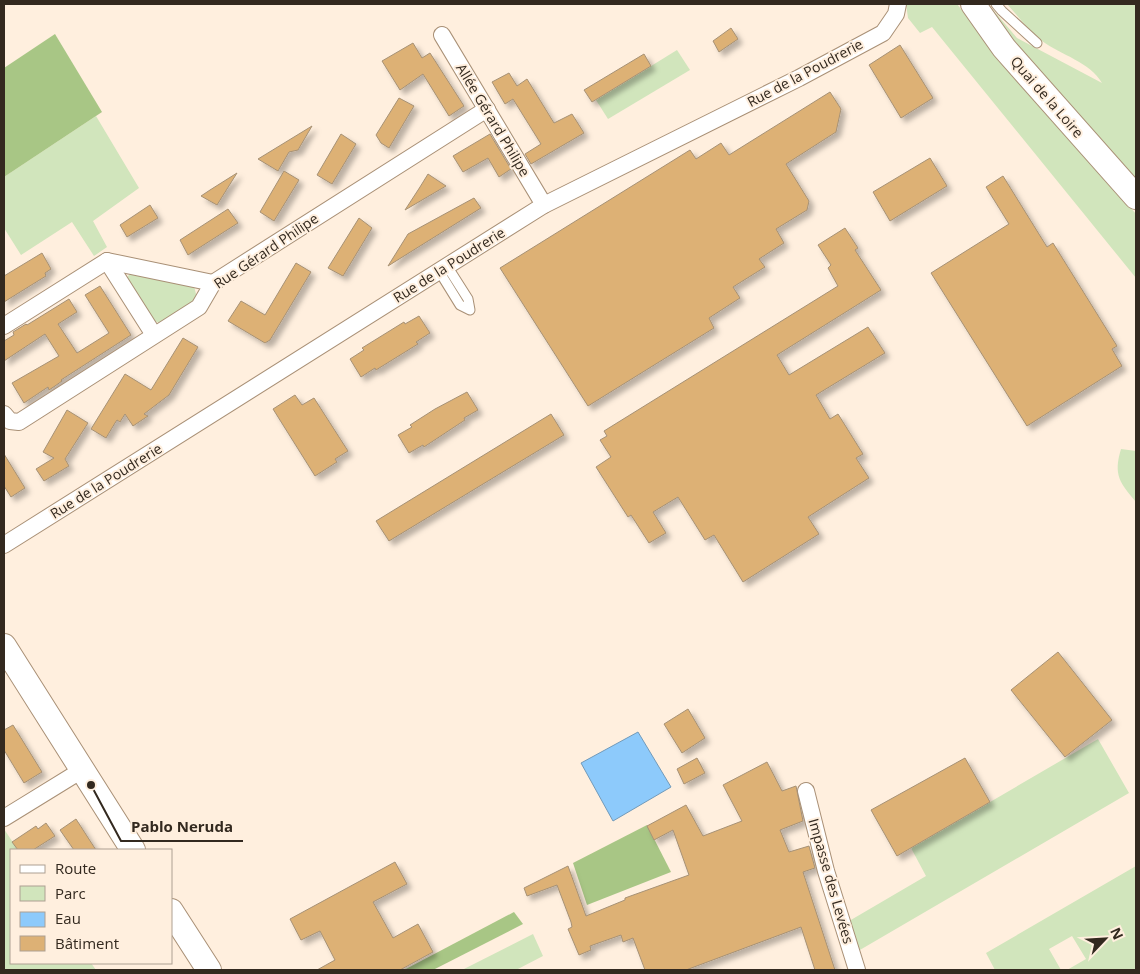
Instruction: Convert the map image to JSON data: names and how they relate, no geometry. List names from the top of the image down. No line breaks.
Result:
{"streets":{"street":["Rue de la Poudrerie","Quai de la Loire","Allée Gérard Philipe","Rue Gérard Philipe","Impasse des Levées"]},"crossings":[["Rue de la Poudrerie","Allée Gérard Philipe"],["Allée Gérard Philipe","Rue Gérard Philipe"]],"places":["Pablo Neruda"],"legend":["Route","Parc","Eau","Bâtiment"],"north":"top right"}
